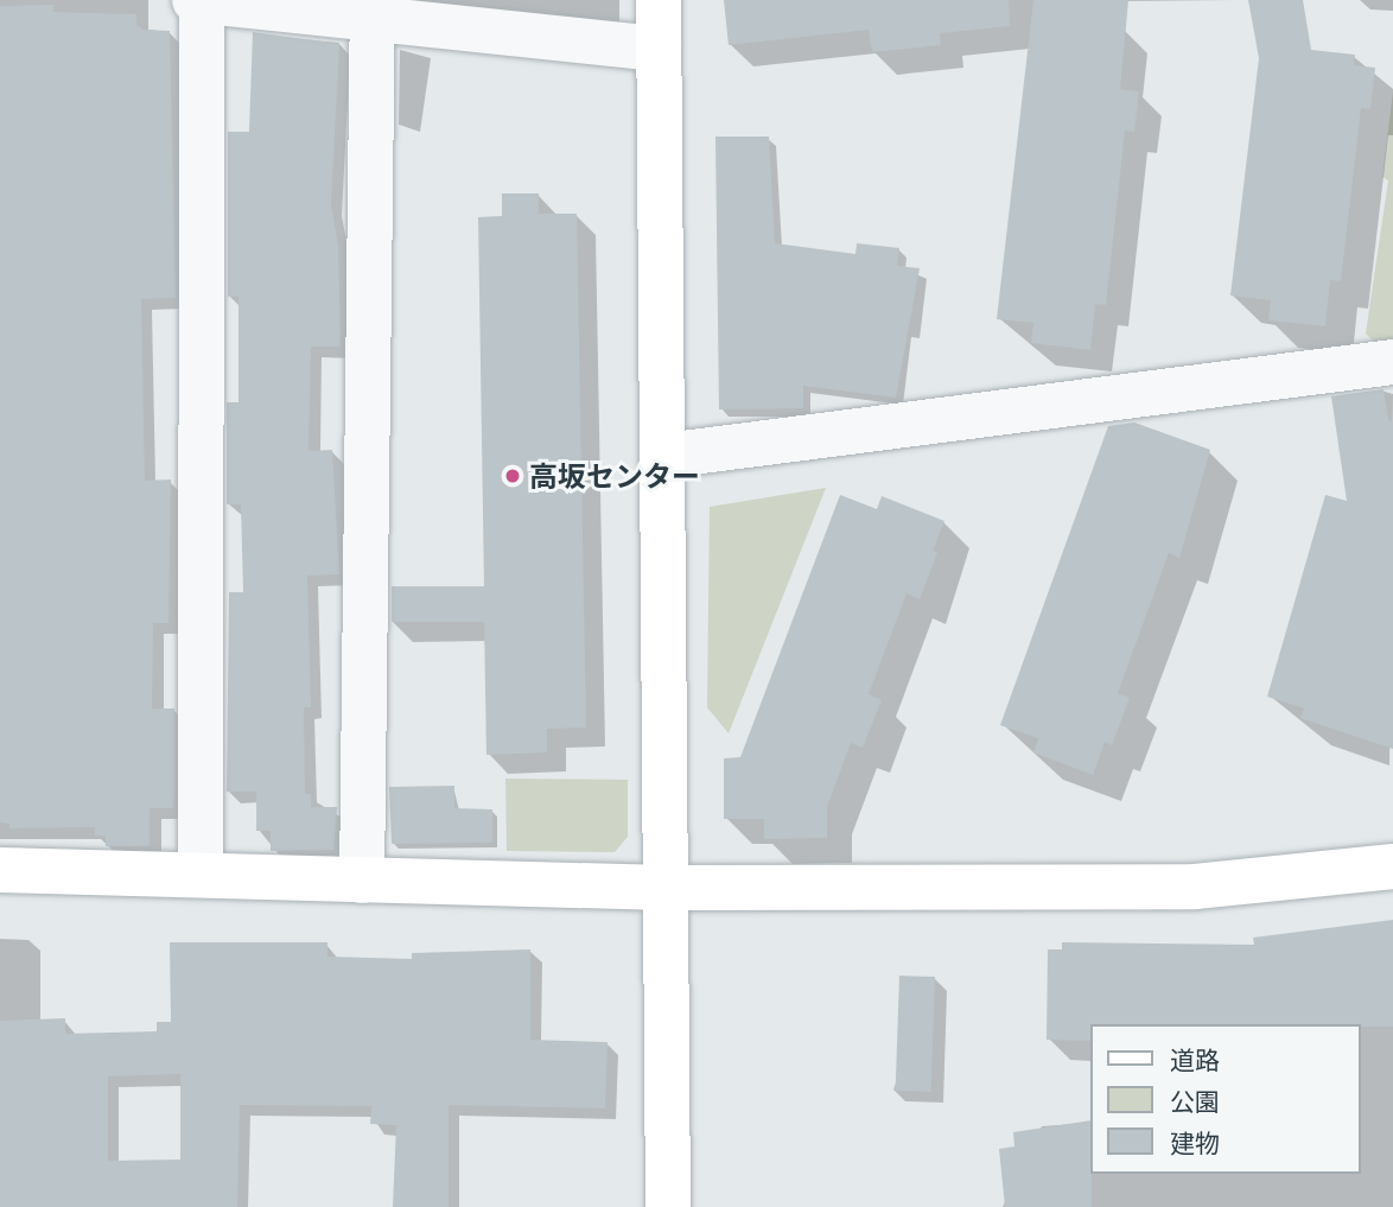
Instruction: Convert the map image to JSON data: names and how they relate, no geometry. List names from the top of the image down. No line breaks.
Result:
{"places":["高坂センター"],"legend":["道路","公園","建物"]}
